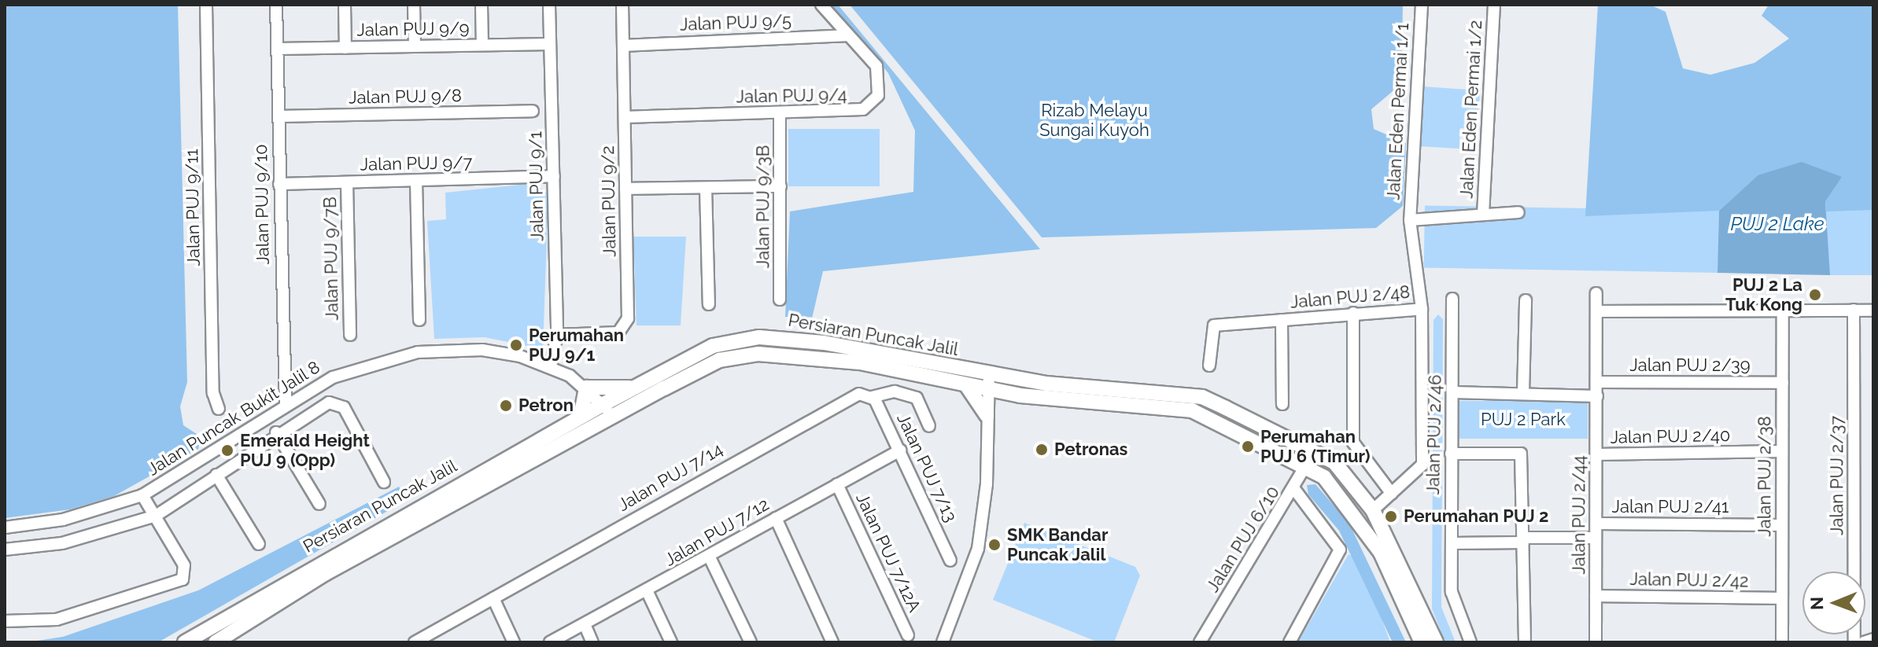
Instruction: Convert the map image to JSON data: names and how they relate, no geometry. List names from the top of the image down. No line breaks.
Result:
{"streets":{"main road":["Persiaran Puncak Jalil"],"street":["Jalan PUJ 9/5","Jalan PUJ 9/9","Jalan PUJ 9/4","Jalan PUJ 9/8","Jalan Eden Permai 1/2","Jalan Eden Permai 1/1","Jalan PUJ 9/7","Jalan PUJ 9/1","Jalan PUJ 9/2","Jalan PUJ 9/10","Jalan PUJ 9/3B","Jalan PUJ 9/11","Jalan PUJ 9/7B","Jalan PUJ 2/48","Jalan PUJ 2/39","Jalan Puncak Bukit Jalil 8","Jalan PUJ 2/46","Jalan PUJ 2/40","Jalan PUJ 7/13","Jalan PUJ 2/37","Jalan PUJ 2/38","Jalan PUJ 7/14","Jalan PUJ 2/41","Jalan PUJ 2/44","Jalan PUJ 7/12","Jalan PUJ 6/10","Jalan PUJ 7/12A","Jalan PUJ 2/42"]},"crossings":[["Jalan PUJ 9/5","Jalan PUJ 9/4"],["Jalan PUJ 9/5","Jalan PUJ 9/2"],["Jalan PUJ 9/9","Jalan PUJ 9/1"],["Jalan PUJ 9/9","Jalan PUJ 9/10"],["Jalan PUJ 9/4","Jalan PUJ 9/2"],["Jalan PUJ 9/4","Jalan PUJ 9/3B"],["Jalan PUJ 9/8","Jalan PUJ 9/10"],["Jalan Eden Permai 1/1","Jalan PUJ 2/48"],["Jalan PUJ 9/7","Jalan PUJ 9/1"],["Jalan PUJ 9/7","Jalan PUJ 9/10"],["Jalan PUJ 9/7","Jalan PUJ 9/7B"],["Jalan PUJ 9/1","Jalan PUJ 9/2"],["Jalan PUJ 9/1","Jalan Puncak Bukit Jalil 8"],["Jalan PUJ 9/10","Jalan Puncak Bukit Jalil 8"],["Jalan PUJ 2/48","Persiaran Puncak Jalil"],["Persiaran Puncak Jalil","Jalan Puncak Bukit Jalil 8"],["Persiaran Puncak Jalil","Jalan PUJ 6/10"],["Jalan PUJ 2/39","Jalan PUJ 2/38"],["Jalan PUJ 2/39","Jalan PUJ 2/44"],["Jalan PUJ 2/40","Jalan PUJ 2/38"],["Jalan PUJ 2/40","Jalan PUJ 2/44"],["Jalan PUJ 7/13","Jalan PUJ 7/14"],["Jalan PUJ 7/13","Jalan PUJ 7/12"],["Jalan PUJ 2/38","Jalan PUJ 2/41"],["Jalan PUJ 2/38","Jalan PUJ 2/42"],["Jalan PUJ 2/41","Jalan PUJ 2/44"],["Jalan PUJ 2/44","Jalan PUJ 2/42"],["Jalan PUJ 7/12","Jalan PUJ 7/12A"]],"water":["PUJ 2 Lake"],"parks":["Rizab Melayu Sungai Kuyoh","PUJ 2 Park"],"places":["PUJ 2 La Tuk Kong","Perumahan PUJ 9/1","Petron","Perumahan PUJ 6 (Timur)","Petronas","Emerald Height PUJ 9 (Opp)","Perumahan PUJ 2","SMK Bandar Puncak Jalil"],"north":"left"}
